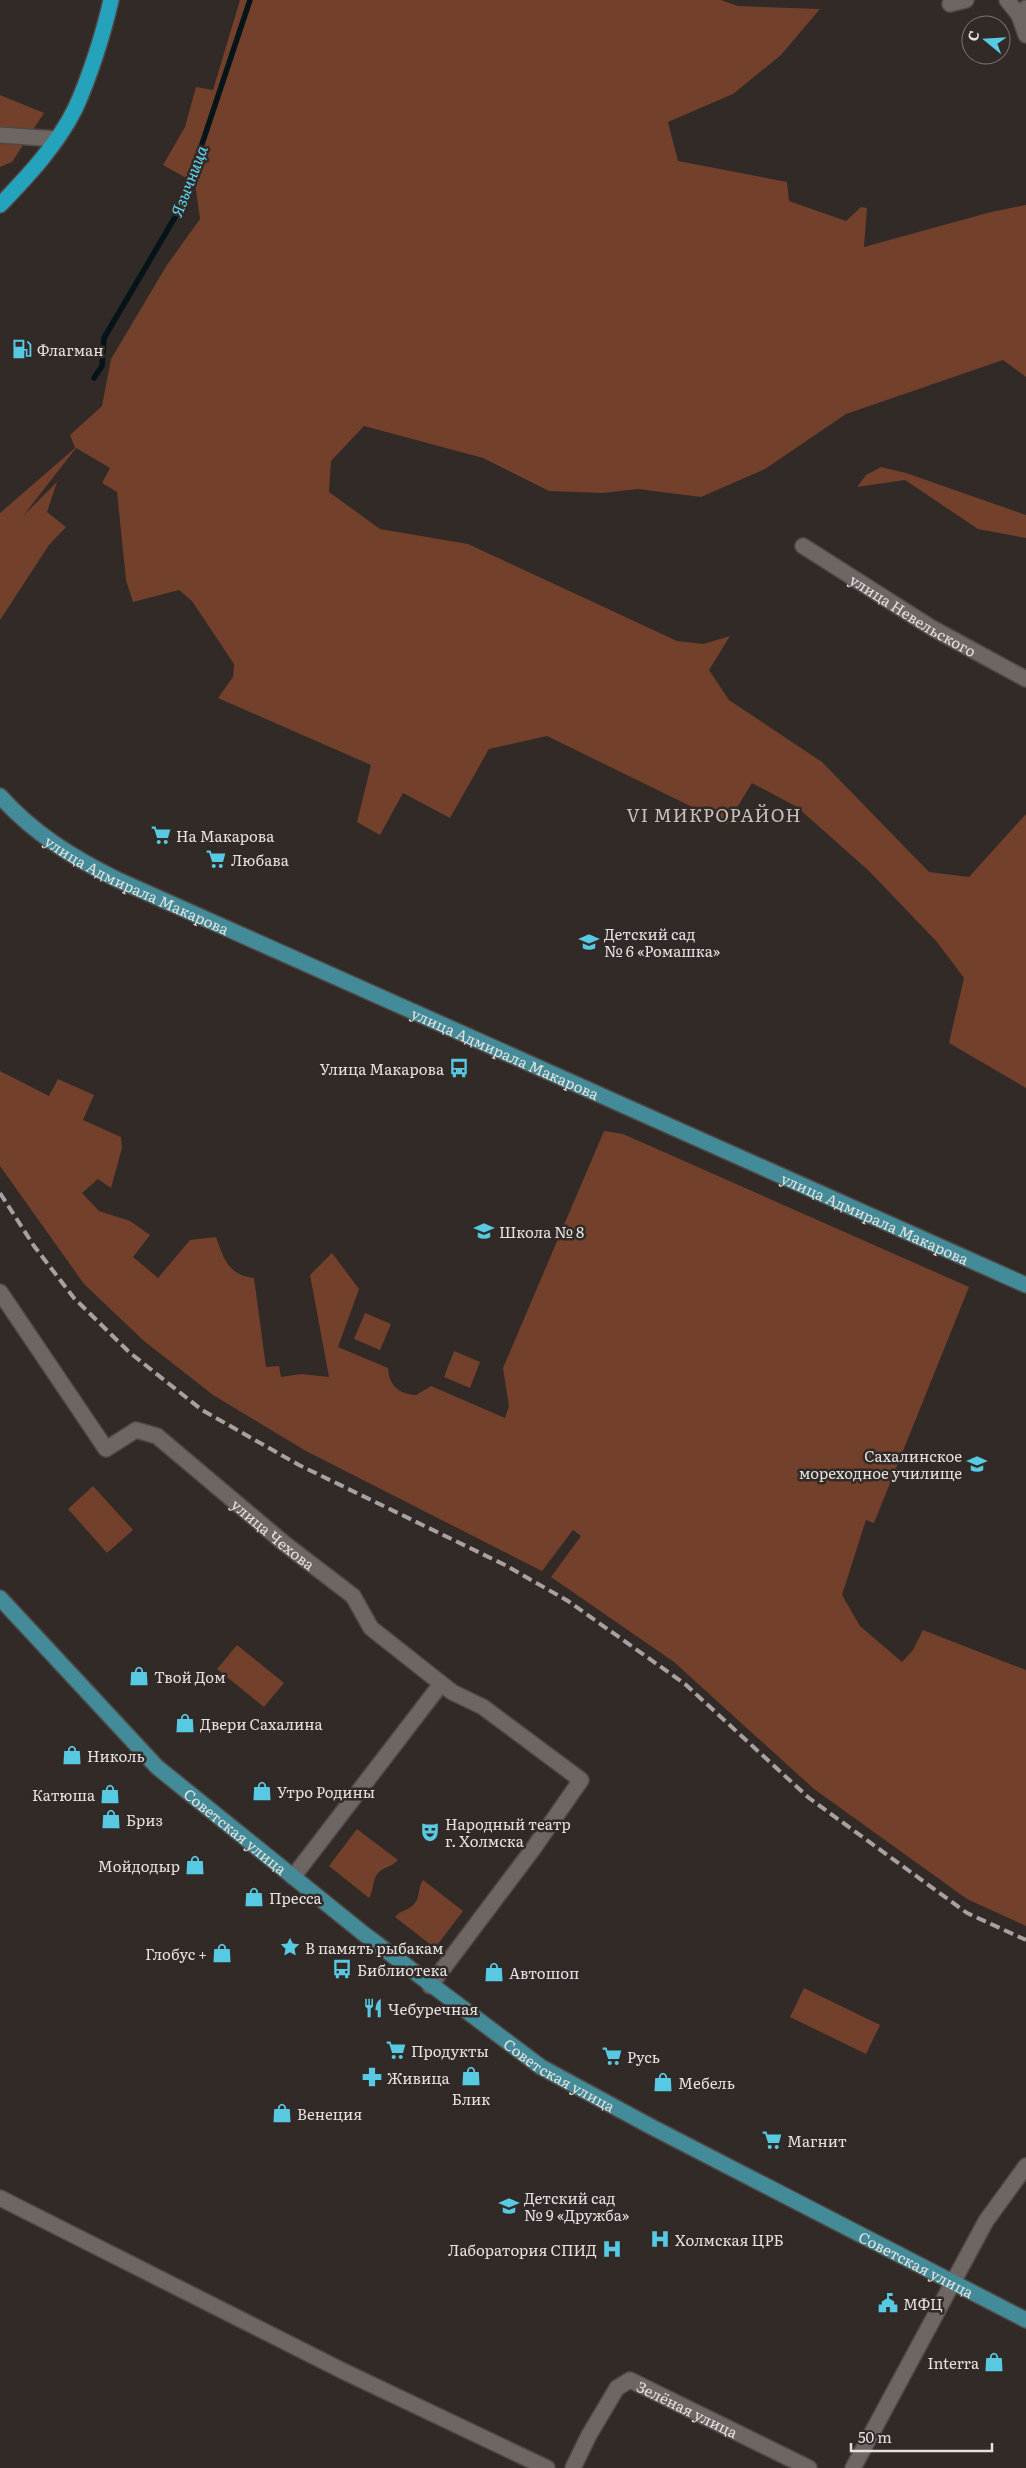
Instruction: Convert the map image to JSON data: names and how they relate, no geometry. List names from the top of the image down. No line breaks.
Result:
{"streets":{"main road":["улица Адмирала Макарова","Советская улица"],"street":["улица Невельского","улица Чехова","Зелёная улица"]},"crossings":[["улица Чехова","Советская улица"]],"districts":["VI МИКРОРАЙОН"],"water":["Язычница"],"places":{"fuel station":["Флагман"],"supermarket":["На Макарова","Любава","Продукты","Русь","Магнит"],"school or university":["Детский сад № 6 «Ромашка»","Школа № 8","Сахалинское мореходное училище","Детский сад № 9 «Дружба»"],"bus stop":["Улица Макарова","Библиотека"],"shop":["Твой Дом","Двери Сахалина","Николь","Утро Родины","Катюша","Бриз","Мойдодыр","Пресса","Глобус +","Автошоп","Блик","Мебель","Венеция","Interra"],"theatre":["Народный театр г. Холмска"],"place":["В память рыбакам"],"restaurant":["Чебуречная"],"pharmacy":["Живица"],"hospital":["Холмская ЦРБ","Лаборатория СПИД"],"public building":["МФЦ"]},"scale_bar":"50 m","north":"left"}
